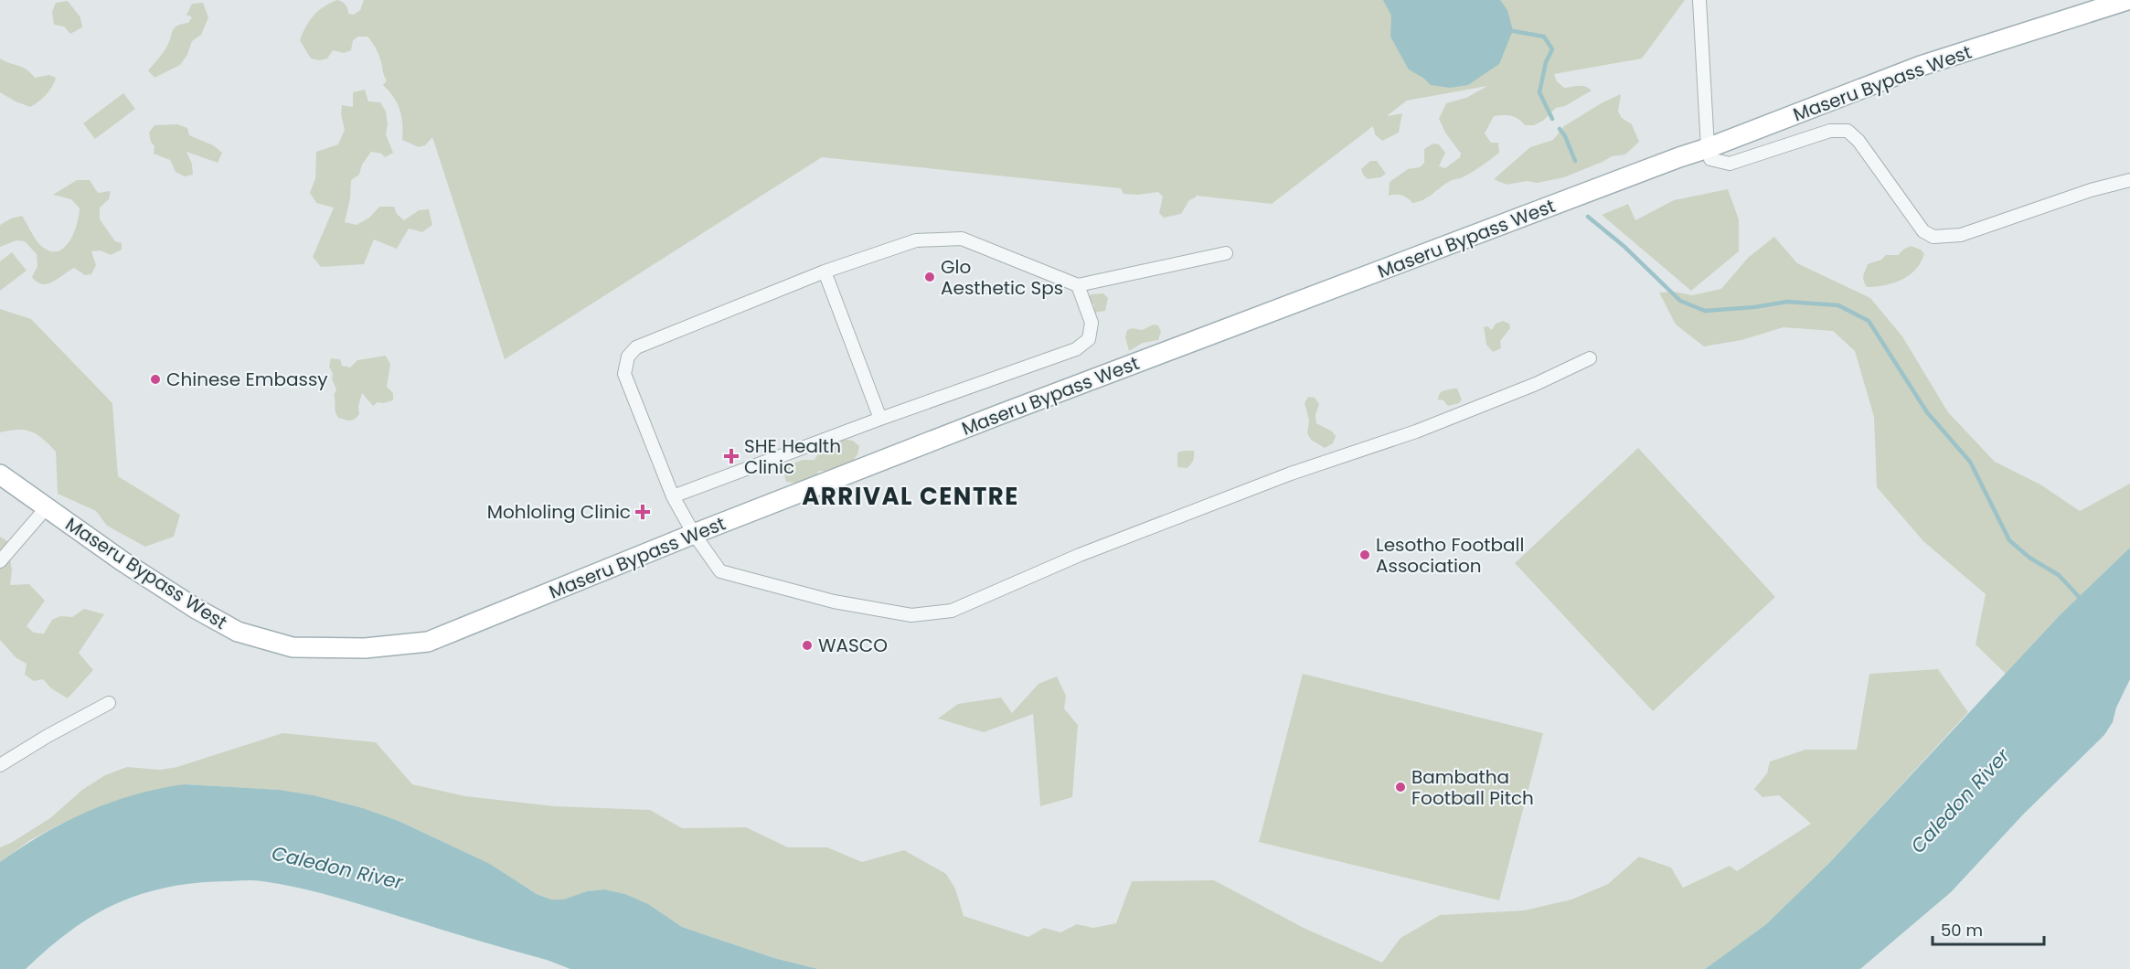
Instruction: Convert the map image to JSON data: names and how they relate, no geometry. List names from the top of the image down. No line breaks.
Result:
{"streets":{"main road":["Maseru Bypass West"]},"districts":["ARRIVAL CENTRE"],"water":["Caledon River"],"places":{"other":["Glo Aesthetic Sps","Chinese Embassy","Lesotho Football Association","WASCO","Bambatha Football Pitch"],"health":["SHE Health Clinic","Mohloling Clinic"]},"scale_bar":"50 m"}
